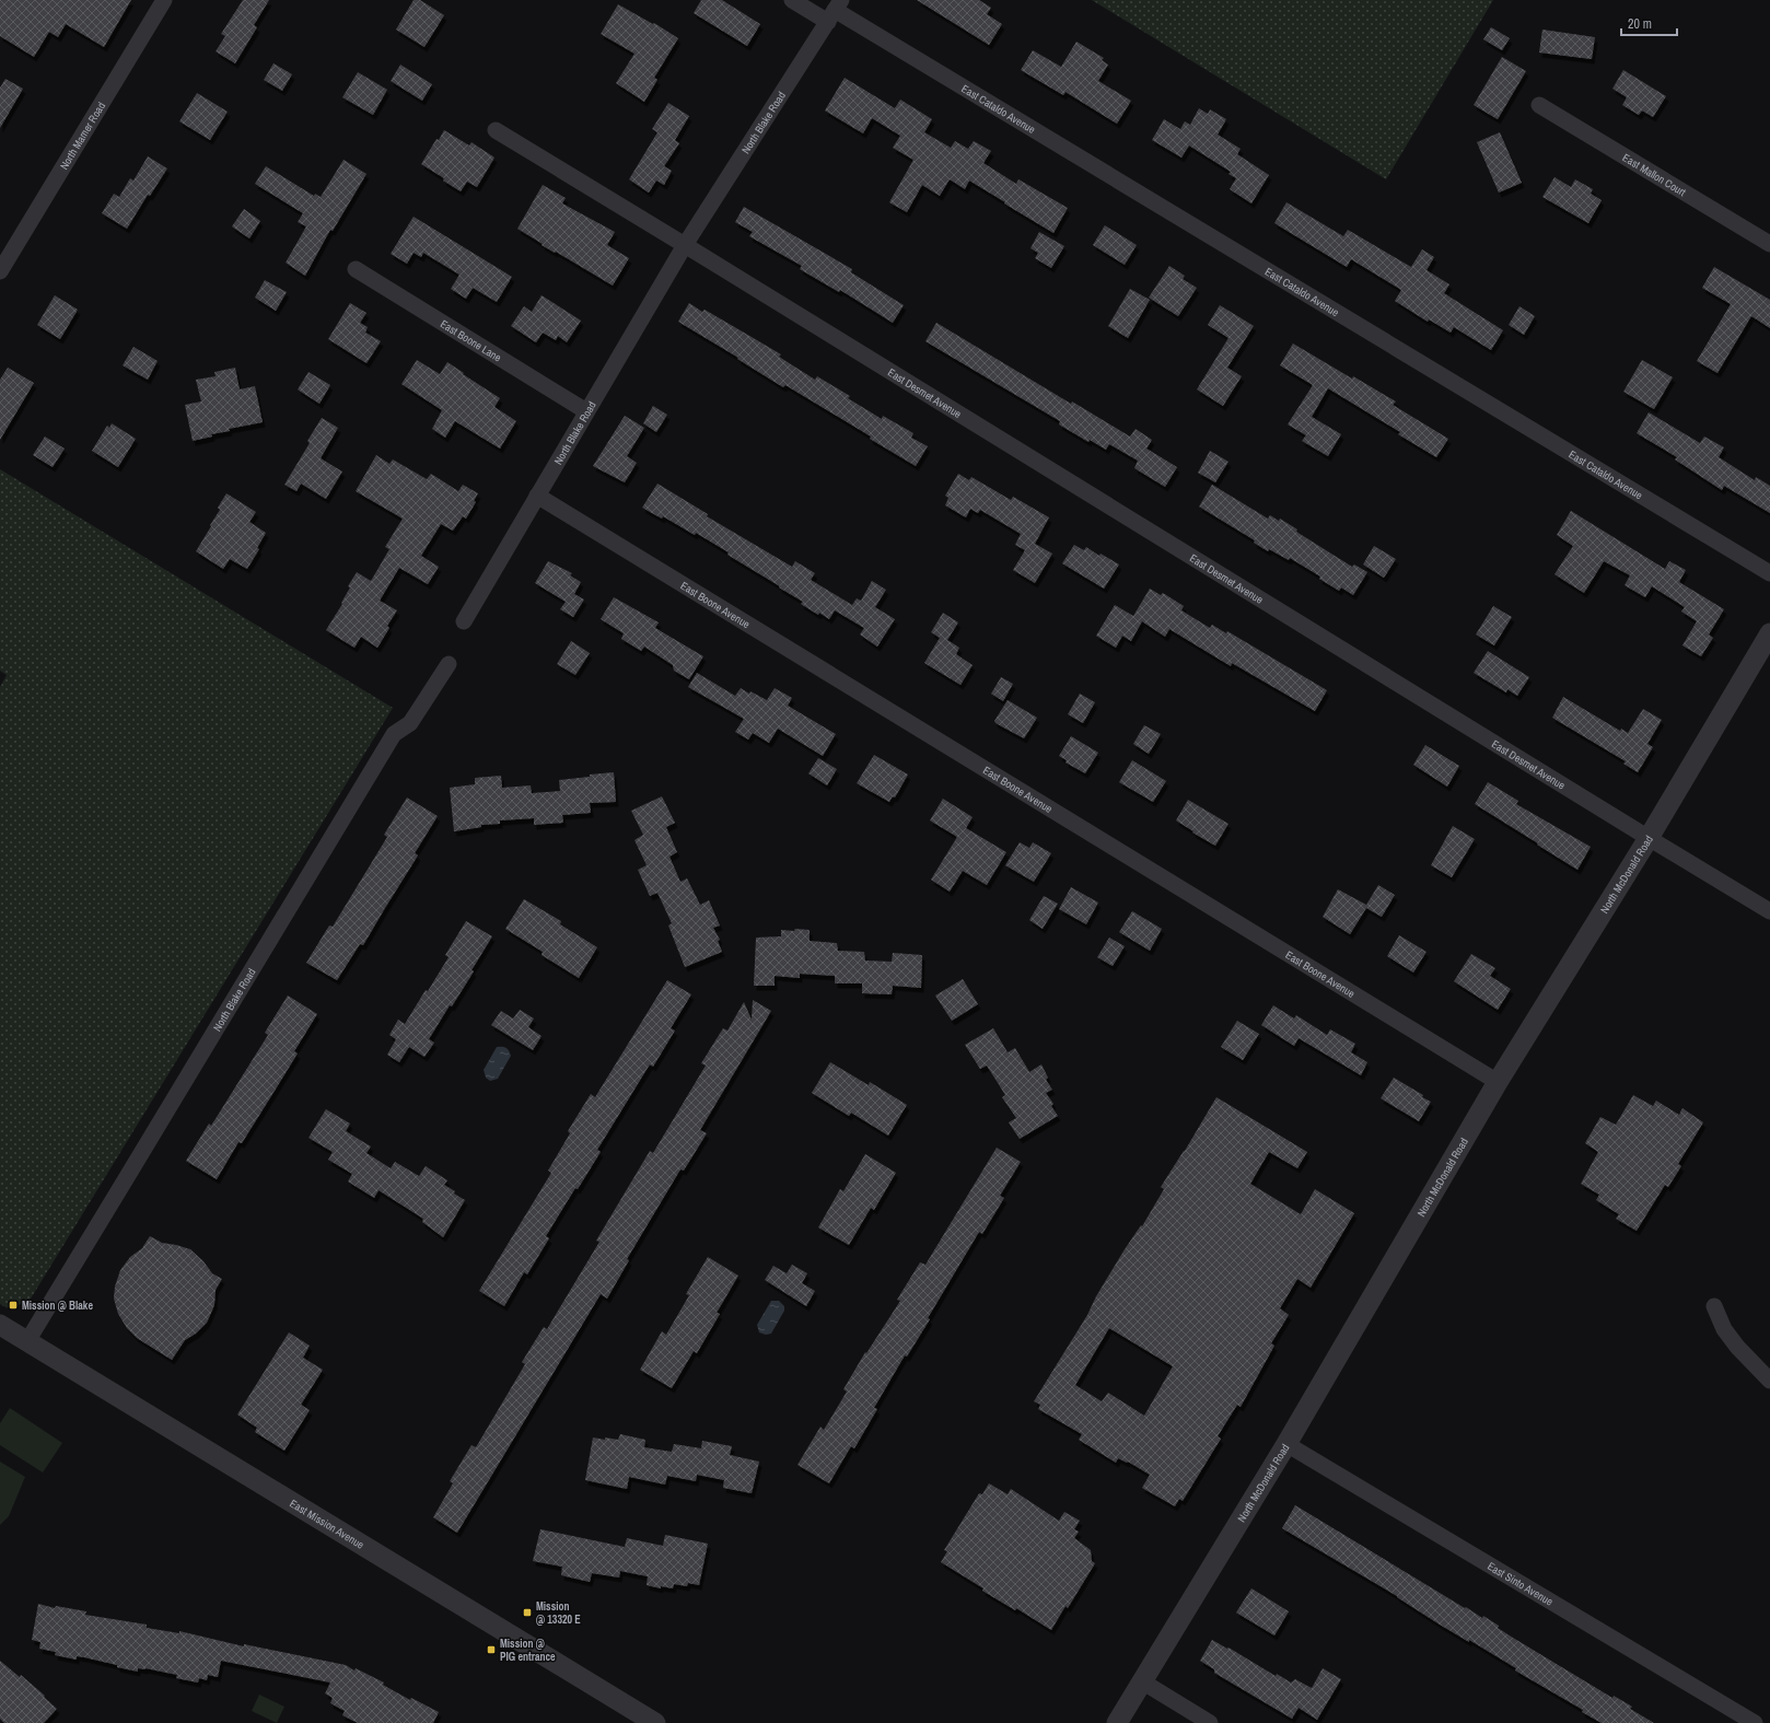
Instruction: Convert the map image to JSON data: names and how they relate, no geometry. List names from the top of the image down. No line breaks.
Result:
{"streets":{"street":["East Cataldo Avenue","North Blake Road","North Mamer Road","East Mallon Court","East Boone Lane","East Desmet Avenue","East Boone Avenue","North McDonald Road","East Mission Avenue","East Sinto Avenue"]},"crossings":[["East Cataldo Avenue","North Blake Road"],["North Blake Road","East Boone Lane"],["North Blake Road","East Desmet Avenue"],["North Blake Road","East Boone Avenue"],["North Blake Road","East Mission Avenue"],["East Desmet Avenue","North McDonald Road"],["East Boone Avenue","North McDonald Road"],["North McDonald Road","East Sinto Avenue"]],"places":{"transit":["Mission @ Blake","Mission @ 13320 E","Mission @ PIG entrance"]},"scale_bar":"20 m"}
